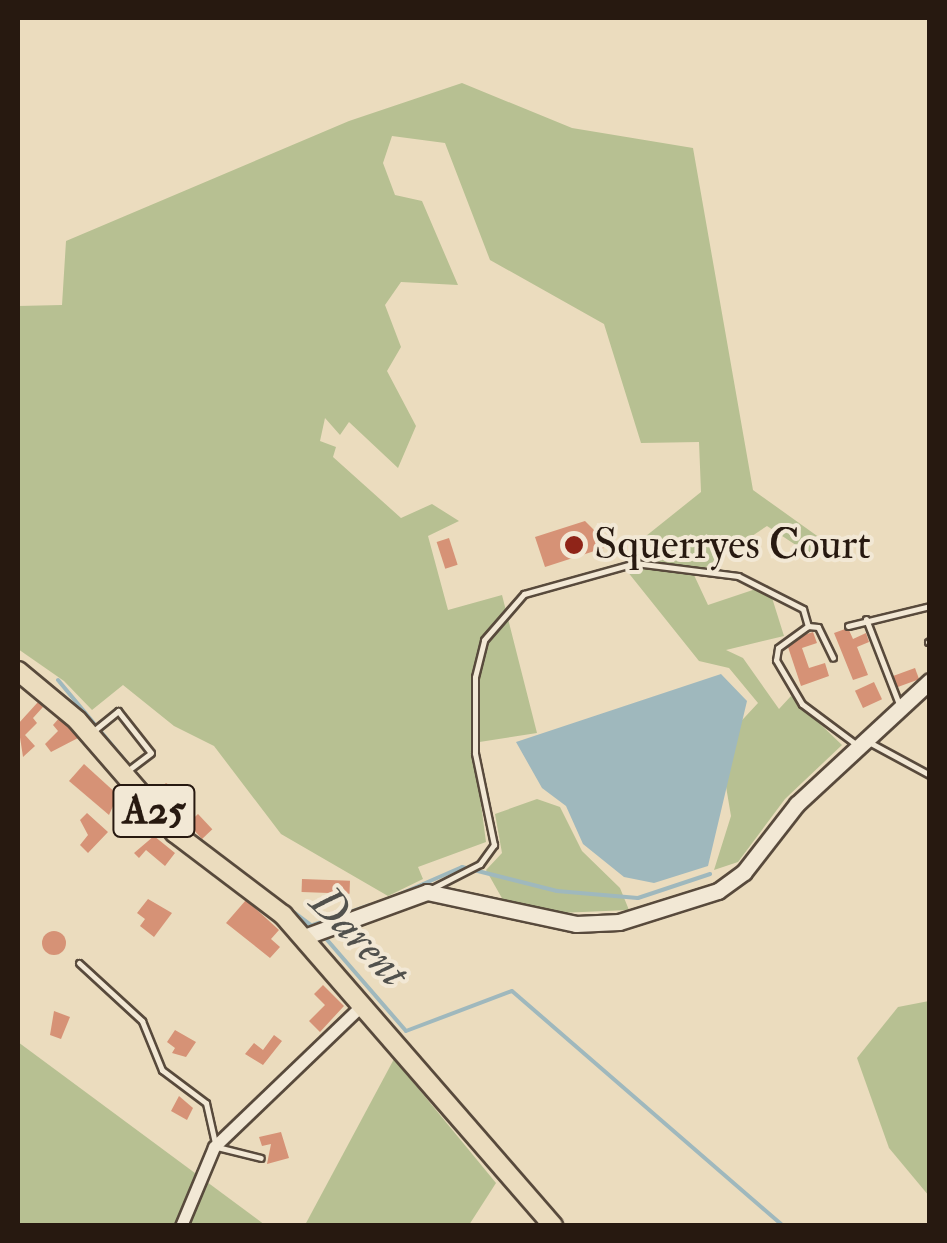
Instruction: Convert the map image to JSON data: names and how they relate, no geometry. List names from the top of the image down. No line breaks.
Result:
{"streets":{"main road":["A25"]},"water":["Darent"],"places":["Squerryes Court"]}
